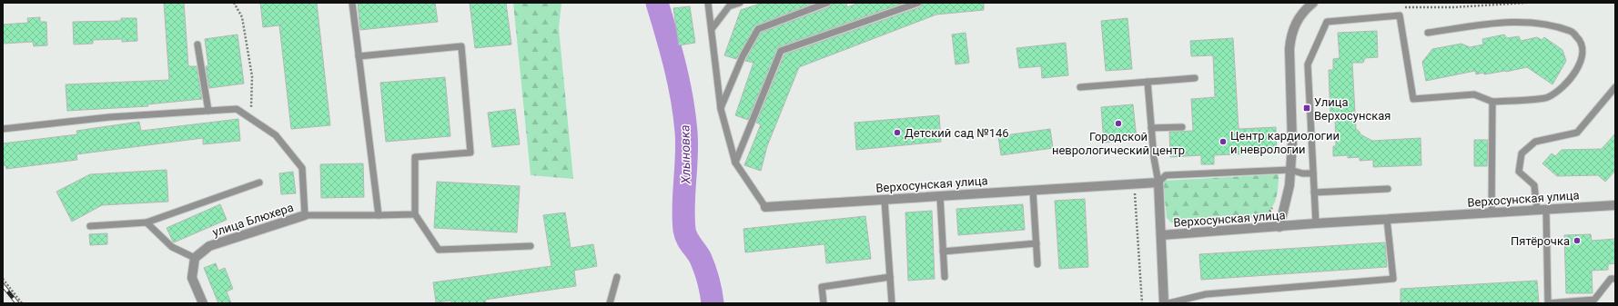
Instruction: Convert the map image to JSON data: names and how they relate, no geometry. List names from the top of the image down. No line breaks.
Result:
{"streets":{"street":["Верхосунская улица","улица Блюхера"]},"water":["Хлыновка"],"places":{"transit":["Улица Верхосунская"],"other":["Городской неврологический центр","Детский сад №146","Центр кардиологии и неврологии","Пятёрочка"]}}
